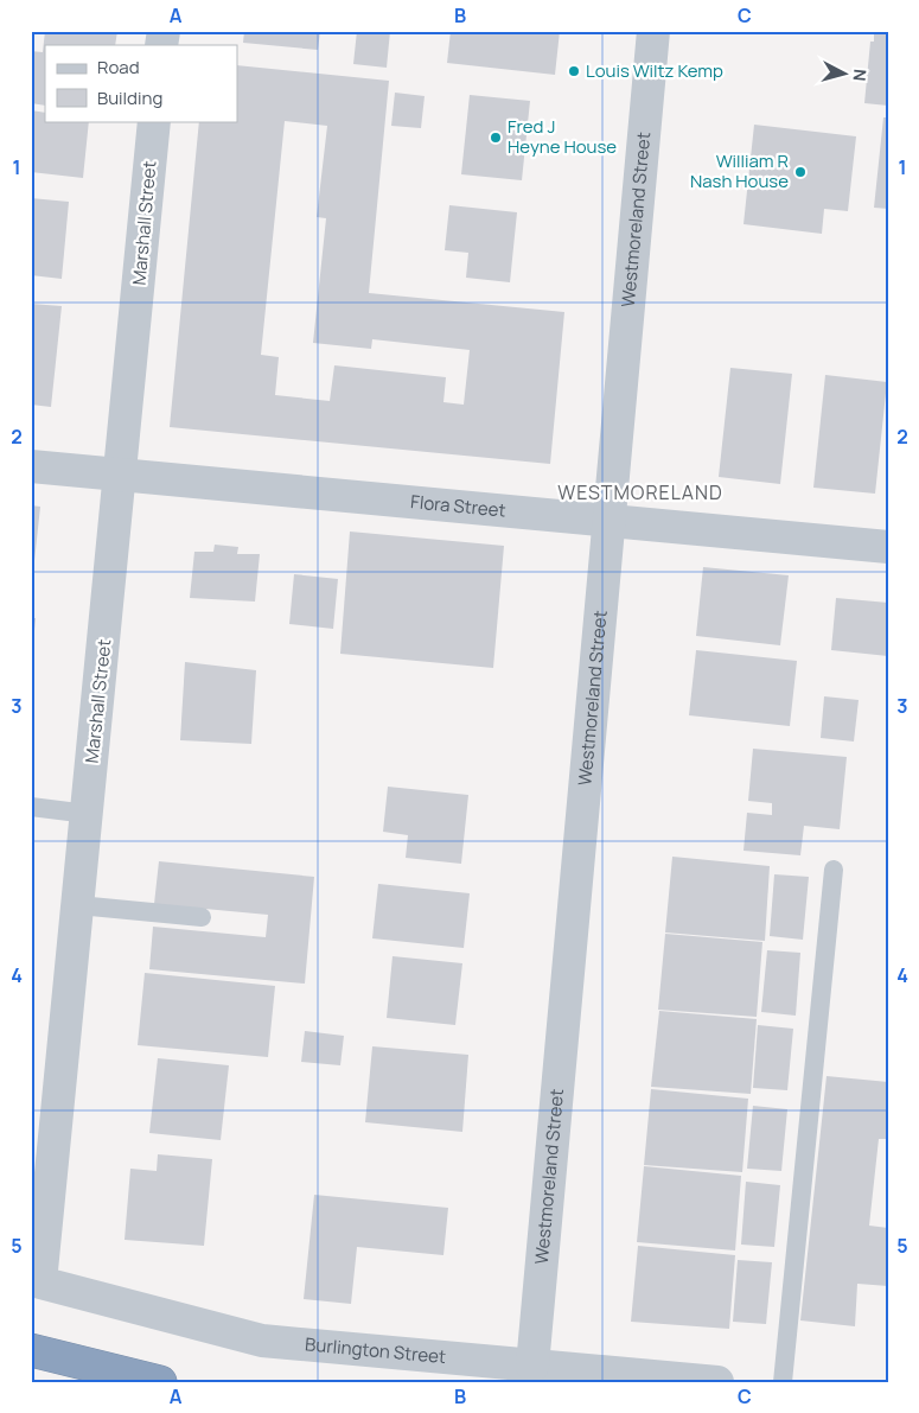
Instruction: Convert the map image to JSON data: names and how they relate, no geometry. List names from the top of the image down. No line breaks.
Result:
{"streets":{"street":["Westmoreland Street","Marshall Street","Flora Street","Burlington Street"]},"crossings":[["Westmoreland Street","Flora Street"],["Westmoreland Street","Burlington Street"],["Marshall Street","Flora Street"],["Marshall Street","Burlington Street"]],"districts":["WESTMORELAND"],"places":["Louis Wiltz Kemp","Fred J Heyne House","William R Nash House"],"legend":["Road","Building"],"north":"right","grid":{"columns":["A","B","C"],"rows":["1","2","3","4","5"]}}
